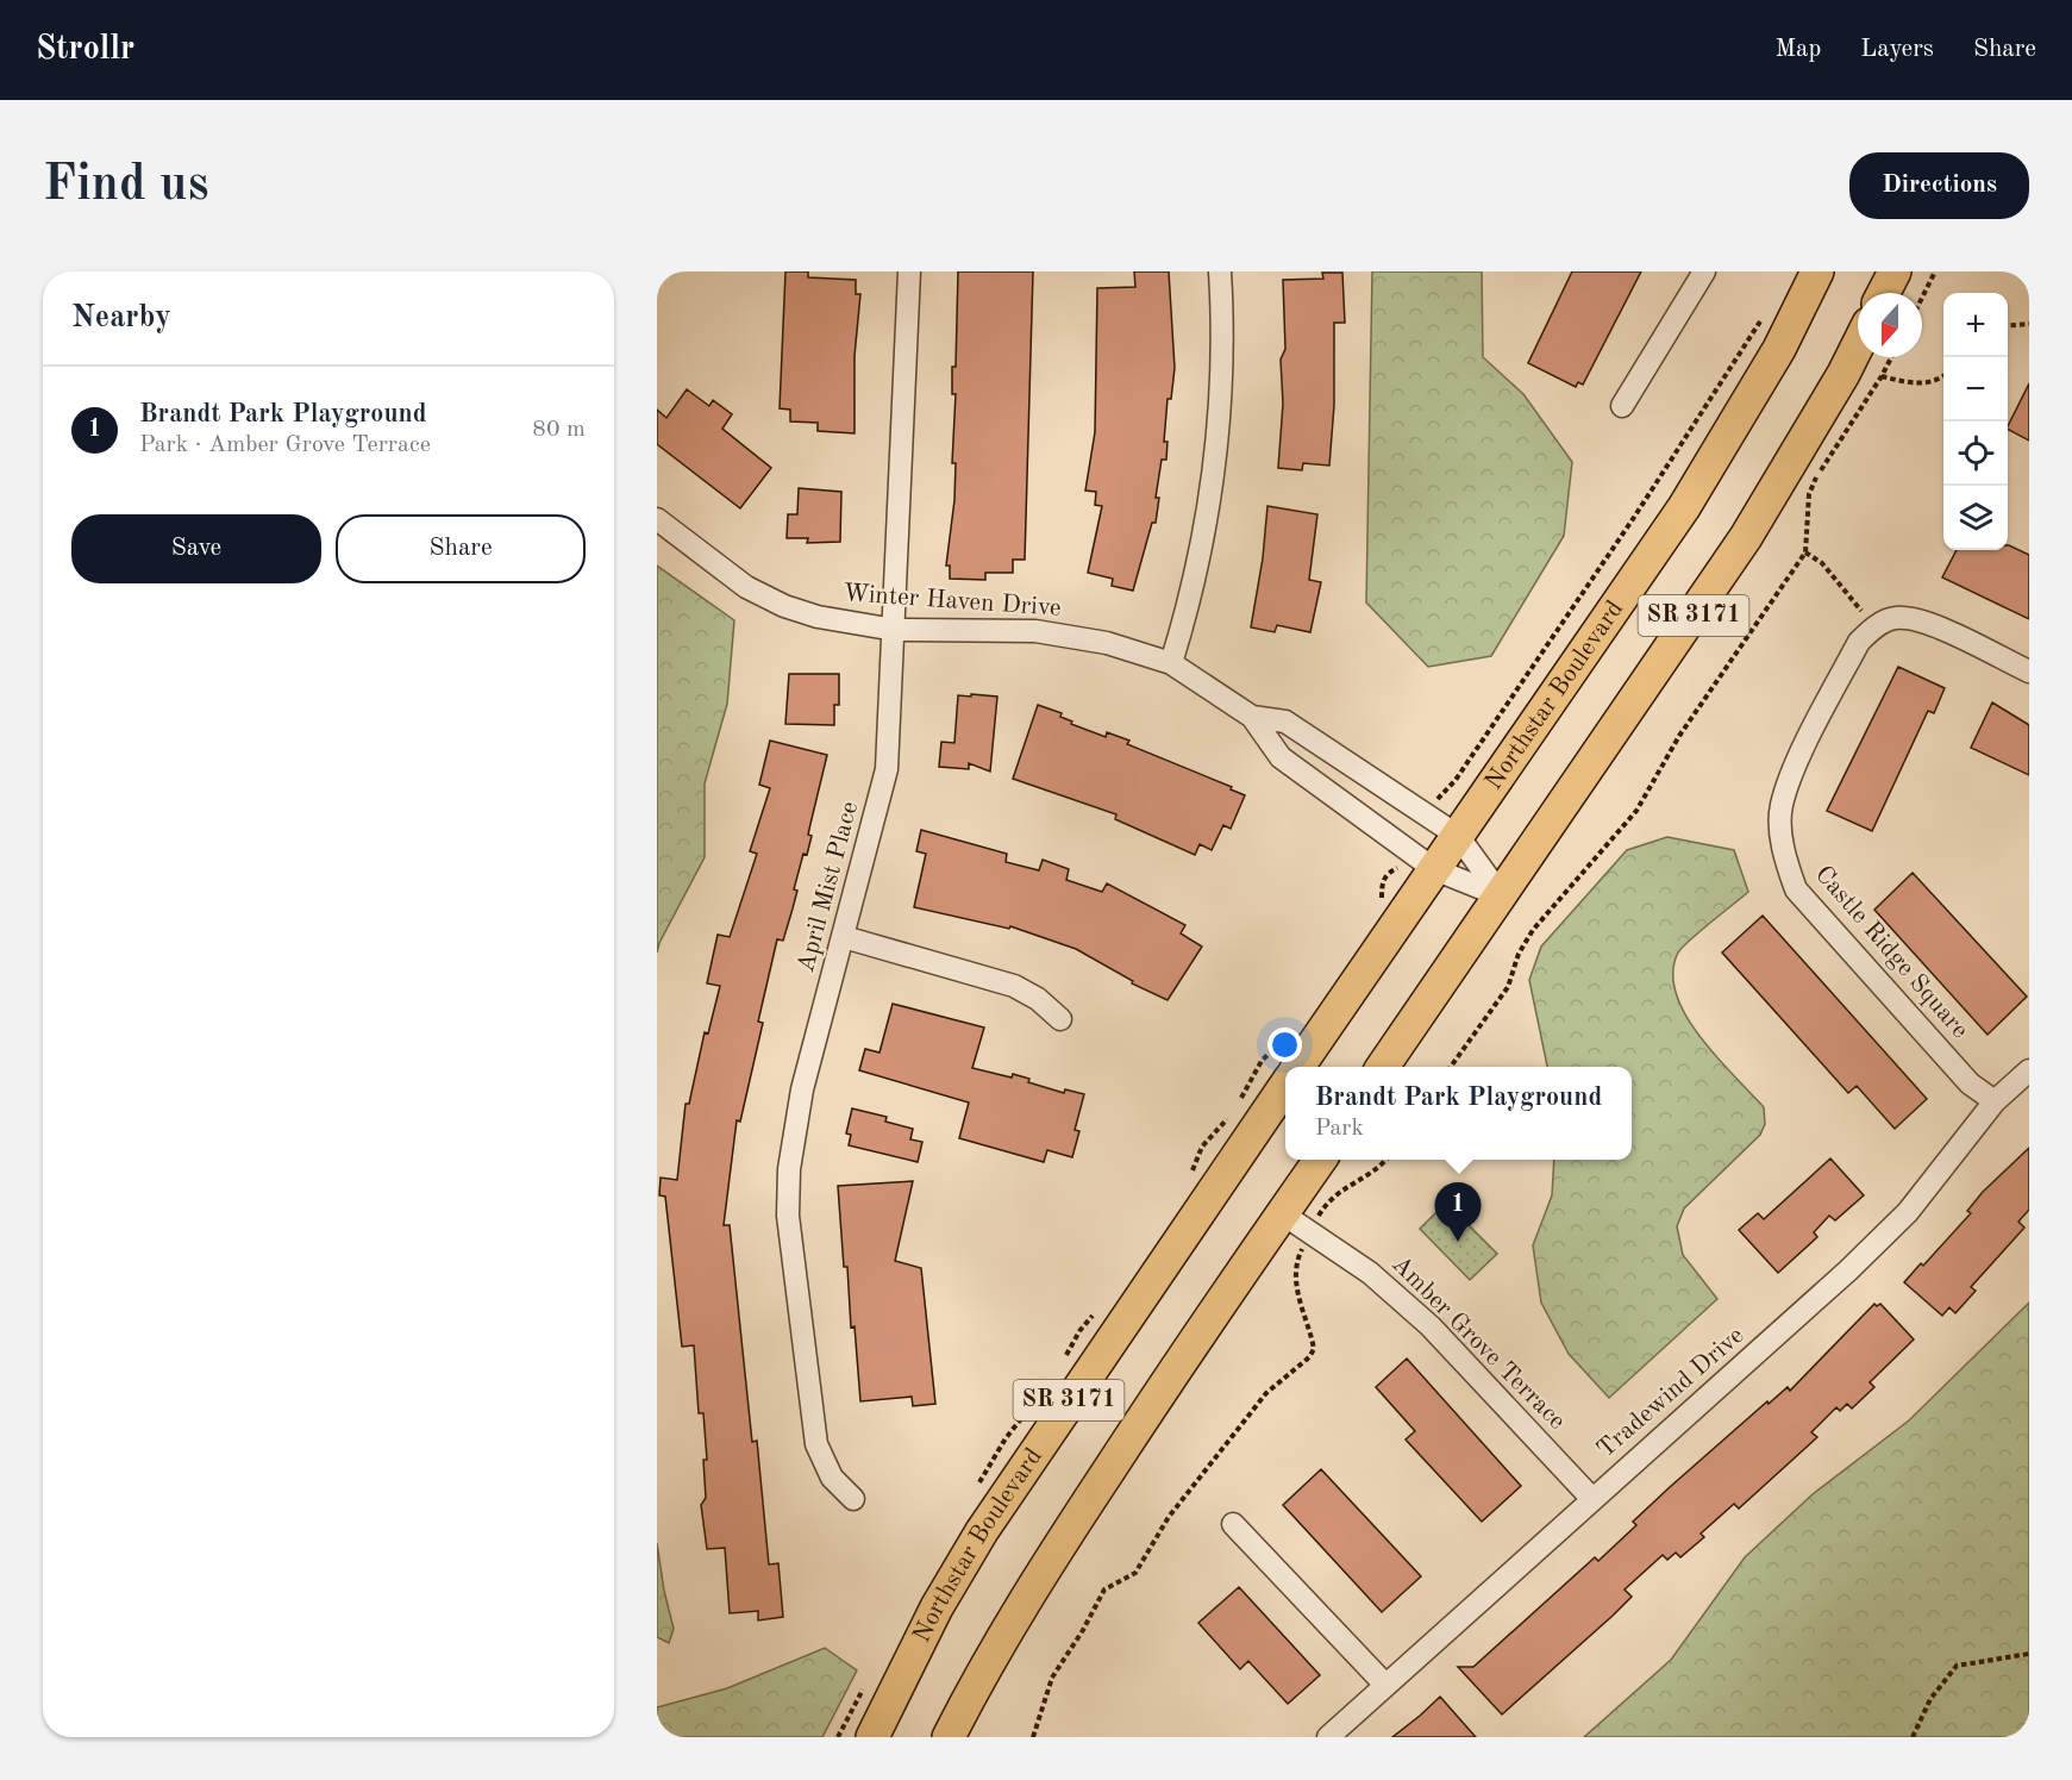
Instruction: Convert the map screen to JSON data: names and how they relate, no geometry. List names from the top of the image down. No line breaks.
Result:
{"streets":{"main road":["SR 3171","Northstar Boulevard"],"street":["Winter Haven Drive","April Mist Place","Castle Ridge Square","Amber Grove Terrace","Tradewind Drive"]},"crossings":[["Winter Haven Drive","SR 3171"],["Winter Haven Drive","Northstar Boulevard"],["Winter Haven Drive","April Mist Place"],["SR 3171","Amber Grove Terrace"],["Castle Ridge Square","Tradewind Drive"],["Amber Grove Terrace","Tradewind Drive"]],"north":"bottom","page":{"header":"Strollr","nav":["Map","Layers","Share"],"buttons":["Directions",["Save","Share"]],"title":"Find us","heading":"Nearby","map_buttons":["+","−"],"list":[{"mark":"1","name":"Brandt Park Playground","note":"Park · Amber Grove Terrace","value":"80 m"}],"popup":["Brandt Park Playground","Park"],"pins":"1"}}
